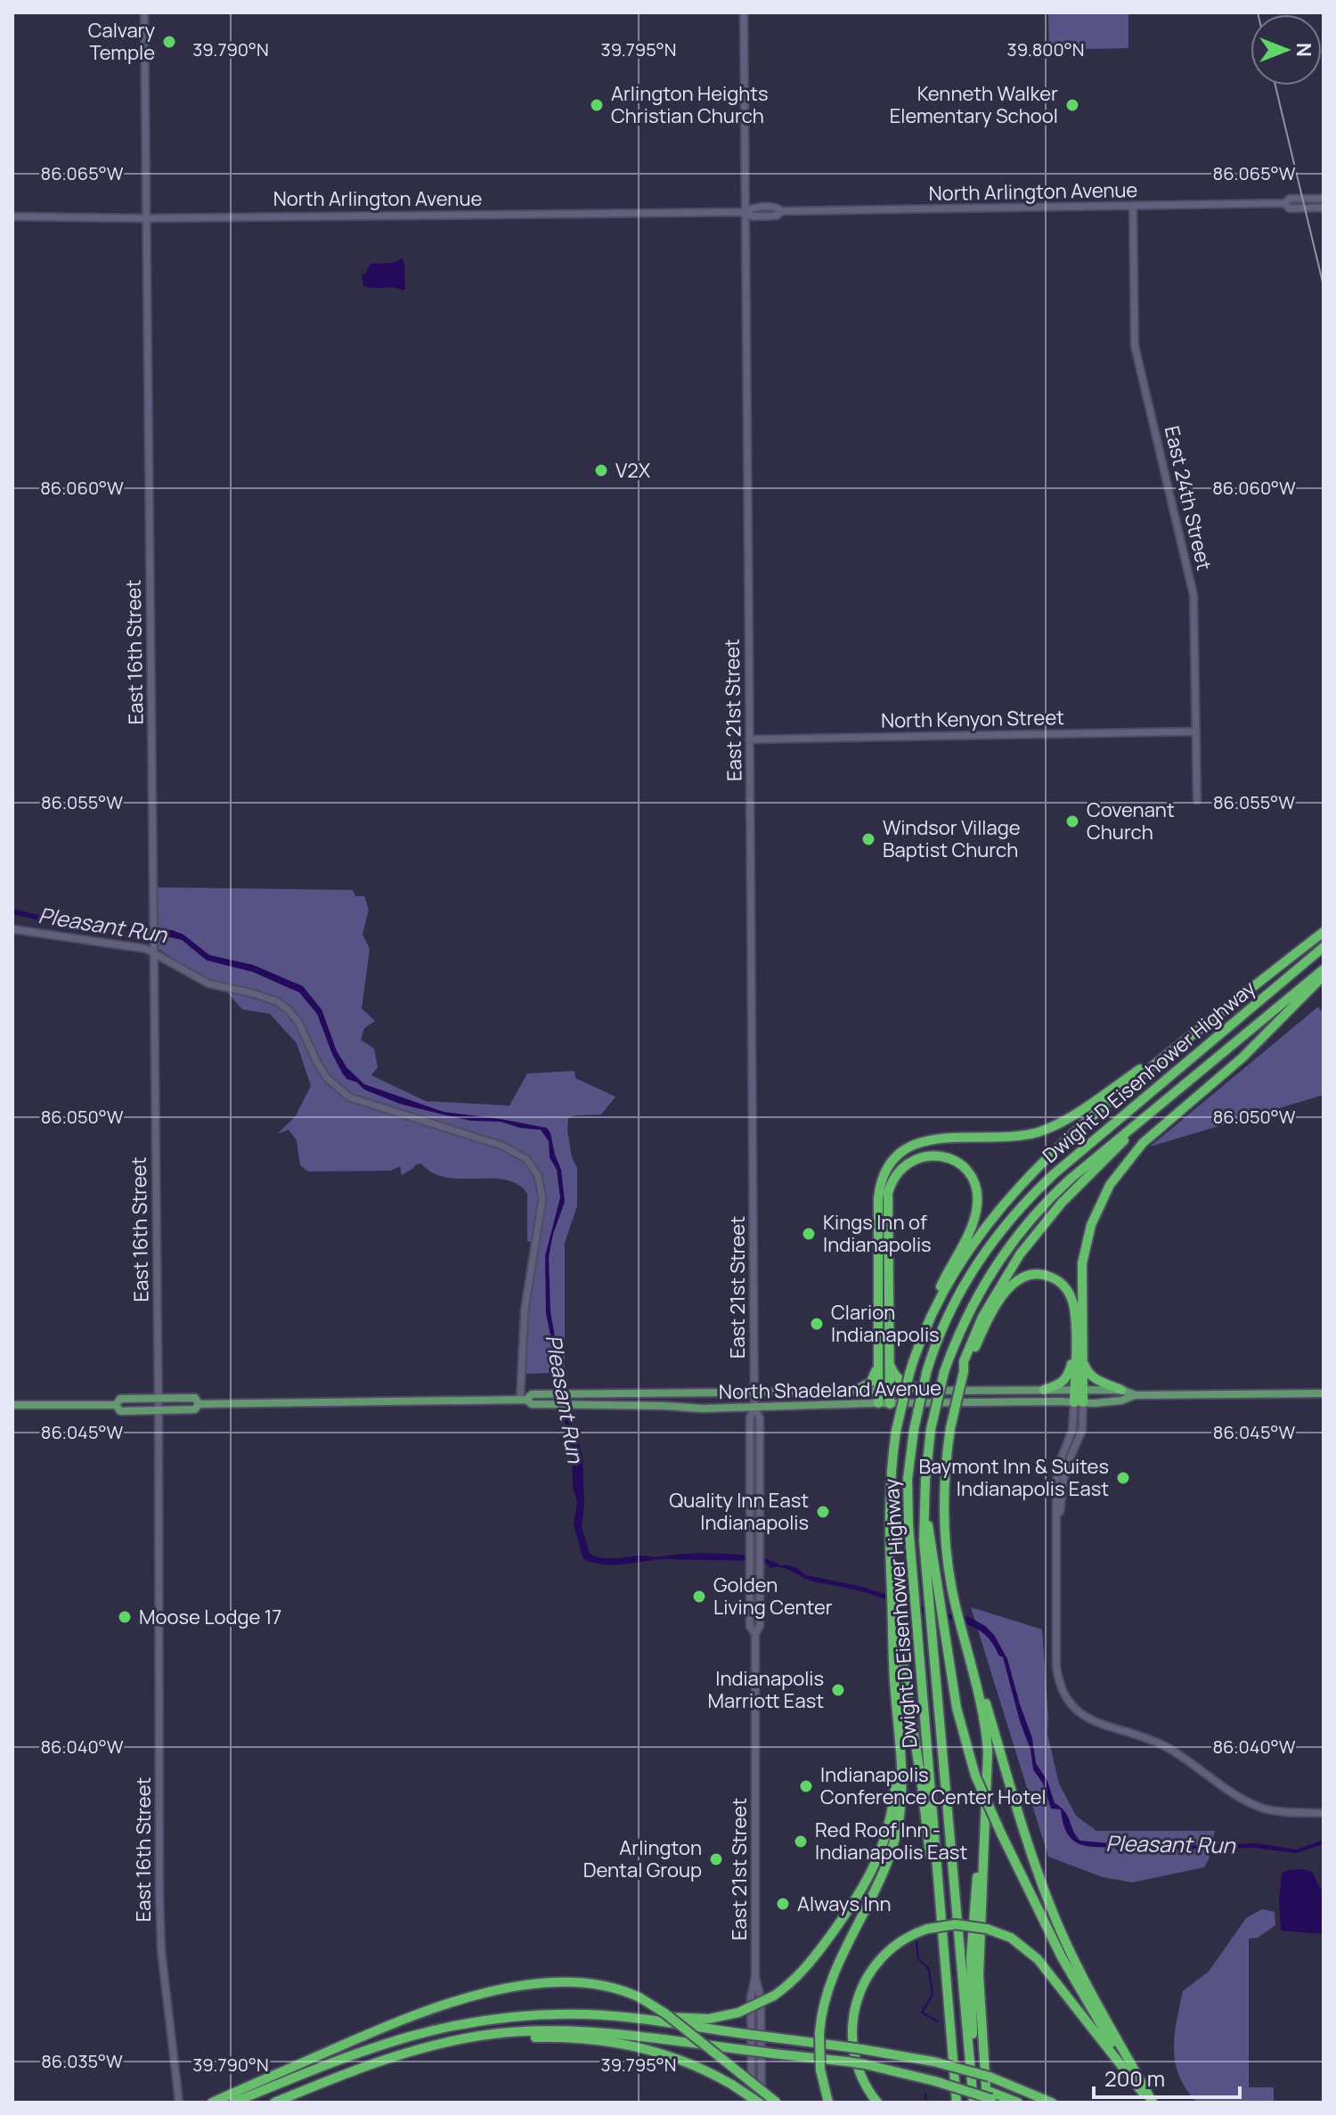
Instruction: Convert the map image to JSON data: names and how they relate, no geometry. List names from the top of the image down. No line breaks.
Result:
{"streets":{"highway":["Dwight D Eisenhower Highway"],"main road":["North Shadeland Avenue"],"street":["North Arlington Avenue","East 24th Street","East 16th Street","East 21st Street","North Kenyon Street"]},"crossings":[["North Arlington Avenue","East 24th Street"],["North Arlington Avenue","East 16th Street"],["North Arlington Avenue","East 21st Street"],["East 24th Street","North Kenyon Street"],["East 16th Street","North Shadeland Avenue"],["East 21st Street","North Kenyon Street"],["East 21st Street","North Shadeland Avenue"]],"water":["Pleasant Run"],"places":["Calvary Temple","Arlington Heights Christian Church","Kenneth Walker Elementary School","V2X","Covenant Church","Windsor Village Baptist Church","Kings Inn of Indianapolis","Clarion Indianapolis","Baymont Inn & Suites Indianapolis East","Quality Inn East Indianapolis","Golden Living Center","Moose Lodge 17","Indianapolis Marriott East","Indianapolis Conference Center Hotel","Red Roof Inn - Indianapolis East","Arlington Dental Group","Always Inn"],"scale_bar":"200 m","north":"right","coordinates":["39.790°N","39.795°N","39.800°N","86.065°W","86.060°W","86.055°W","86.050°W","86.045°W","86.040°W","86.035°W"]}
